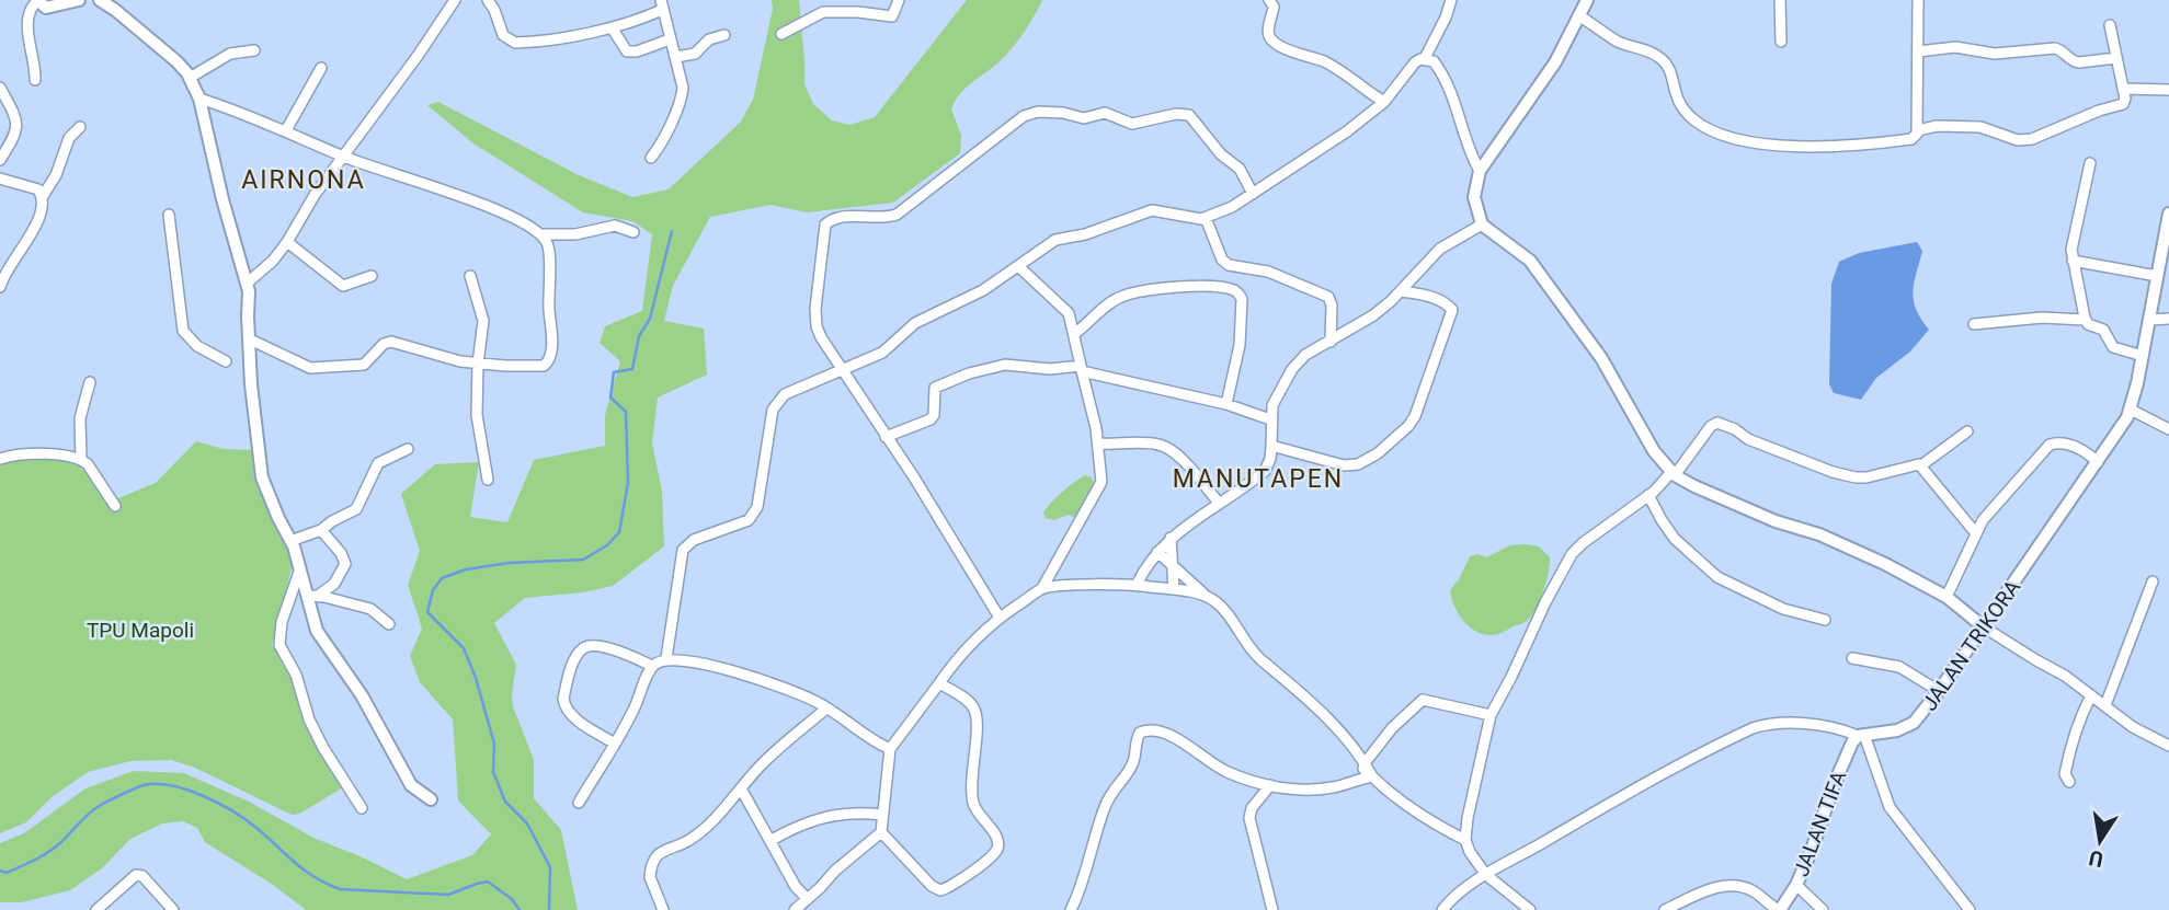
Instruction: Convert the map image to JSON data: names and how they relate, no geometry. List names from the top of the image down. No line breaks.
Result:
{"streets":{"street":["JALAN TRIKORA","JALAN TIFA"]},"crossings":[["JALAN TRIKORA","JALAN TIFA"]],"districts":["AIRNONA","MANUTAPEN"],"parks":["TPU Mapoli"],"north":"bottom"}
